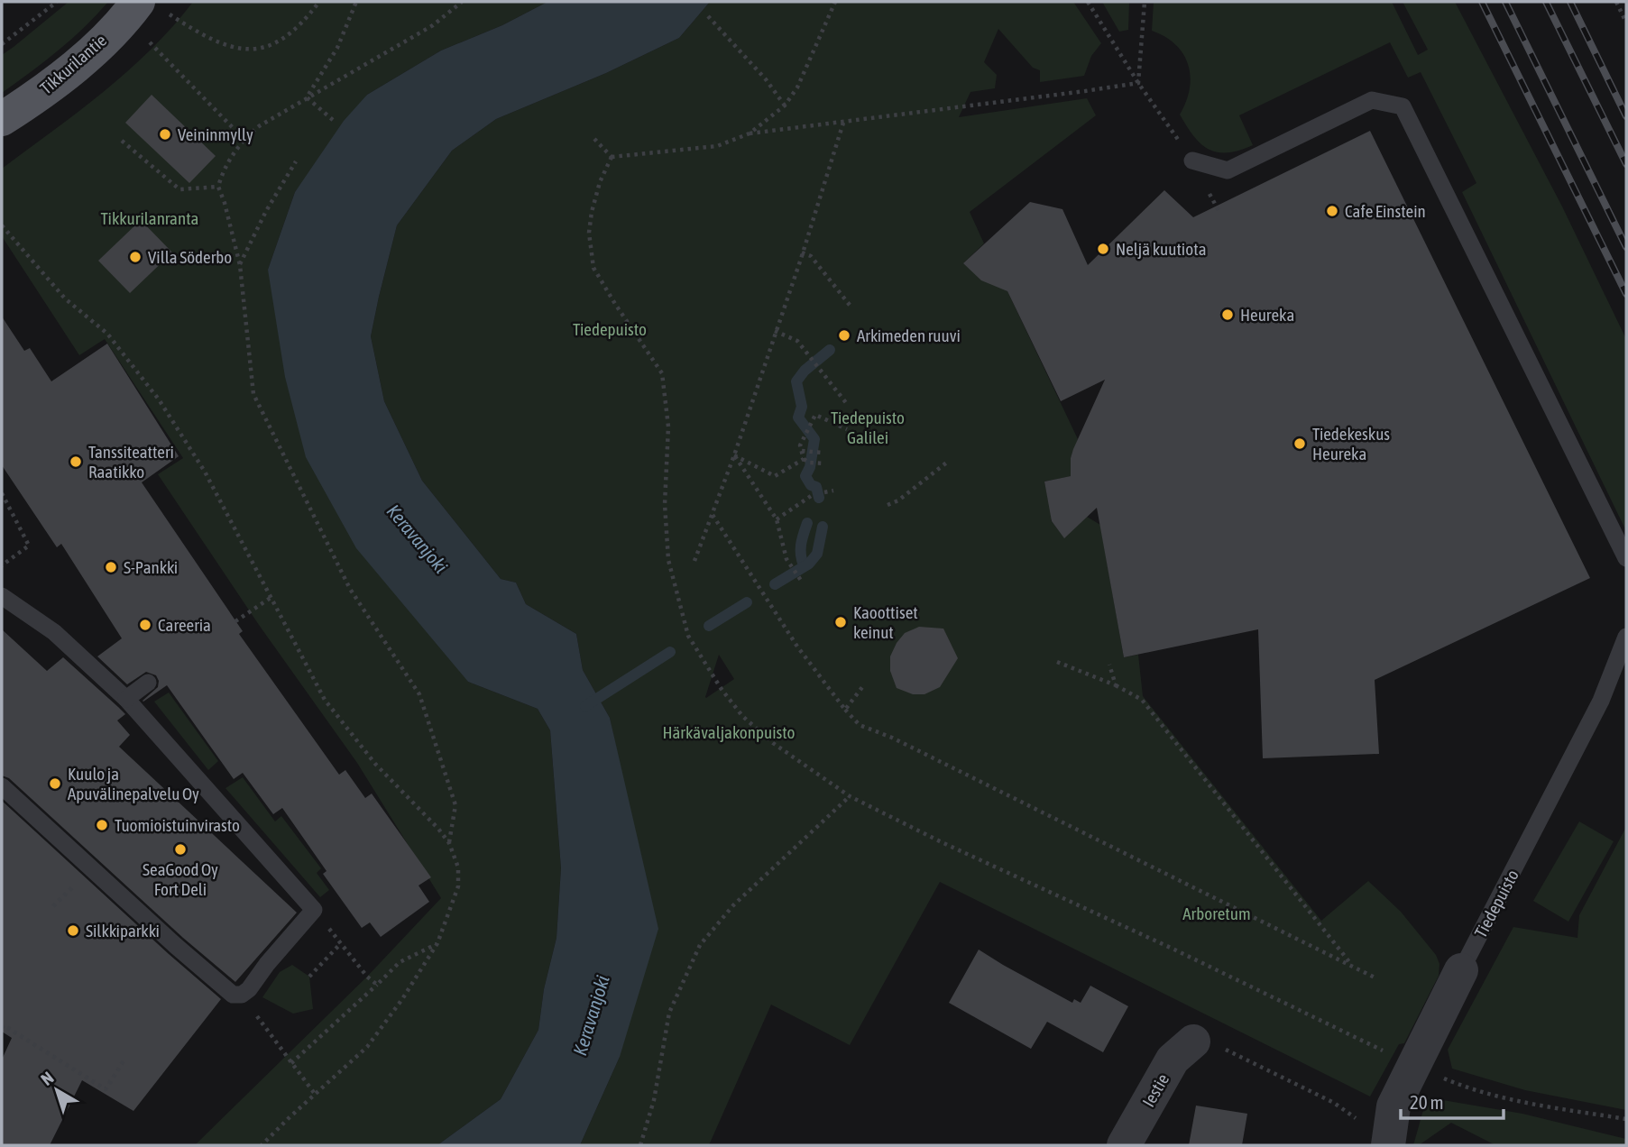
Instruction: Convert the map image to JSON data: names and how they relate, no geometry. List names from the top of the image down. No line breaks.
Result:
{"streets":{"main road":["Tikkurilantie"],"street":["Tiedepuisto","Iestie"]},"water":["Keravanjoki"],"parks":["Tikkurilanranta","Tiedepuisto","Tiedepuisto Galilei","Härkävaljakonpuisto","Arboretum"],"places":["Veininmylly","Cafe Einstein","Neljä kuutiota","Villa Söderbo","Heureka","Arkimeden ruuvi","Tiedekeskus Heureka","Tanssiteatteri Raatikko","S-Pankki","Kaoottiset keinut","Careeria","Kuulo ja Apuvälinepalvelu Oy","Tuomioistuinvirasto","SeaGood Oy Fort Deli","Silkkiparkki"],"scale_bar":"20 m","north":"top left"}
